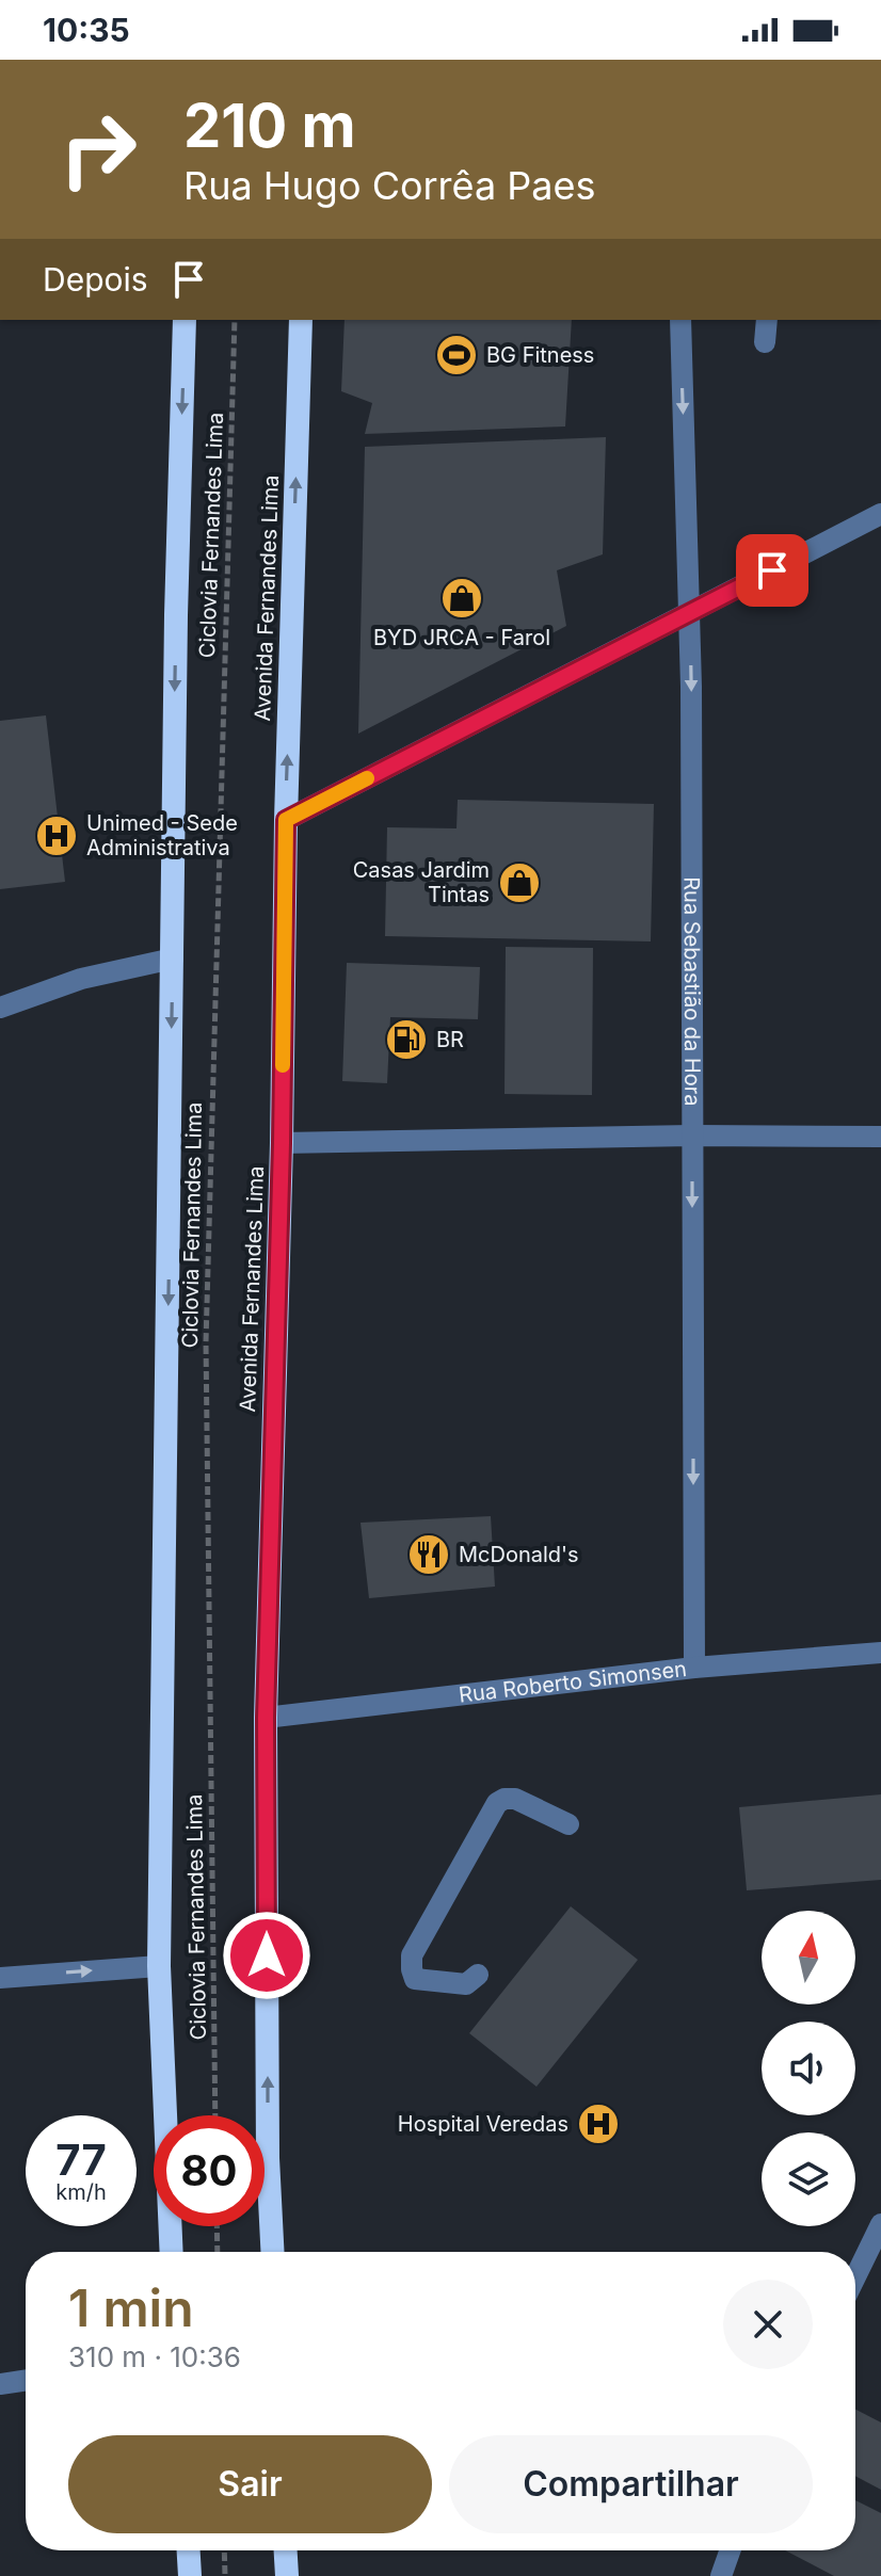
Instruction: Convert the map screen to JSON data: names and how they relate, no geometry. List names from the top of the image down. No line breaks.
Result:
{"streets":{"highway":["Avenida Fernandes Lima"],"street":["Rua Sebastião da Hora","Rua Roberto Simonsen"],"path":["Ciclovia Fernandes Lima"]},"crossings":[["Avenida Fernandes Lima","Rua Roberto Simonsen"],["Rua Sebastião da Hora","Rua Roberto Simonsen"]],"one_way":["Rua Sebastião da Hora"],"places":{"sports":["BG Fitness"],"shop":["BYD JRCA - Farol","Casas Jardim Tintas"],"hospital":["Unimed - Sede Administrativa","Hospital Veredas"],"fuel station":["BR"],"restaurant":["McDonald's"]},"north":"top","page":{"status":"10:35","turn":["210 m","Rua Hugo Corrêa Paes"],"then":"Depois","speed":"77 km/h","limit":"80","heading":["1 min","310 m · 10:36"],"buttons":["Sair","Compartilhar"]}}
